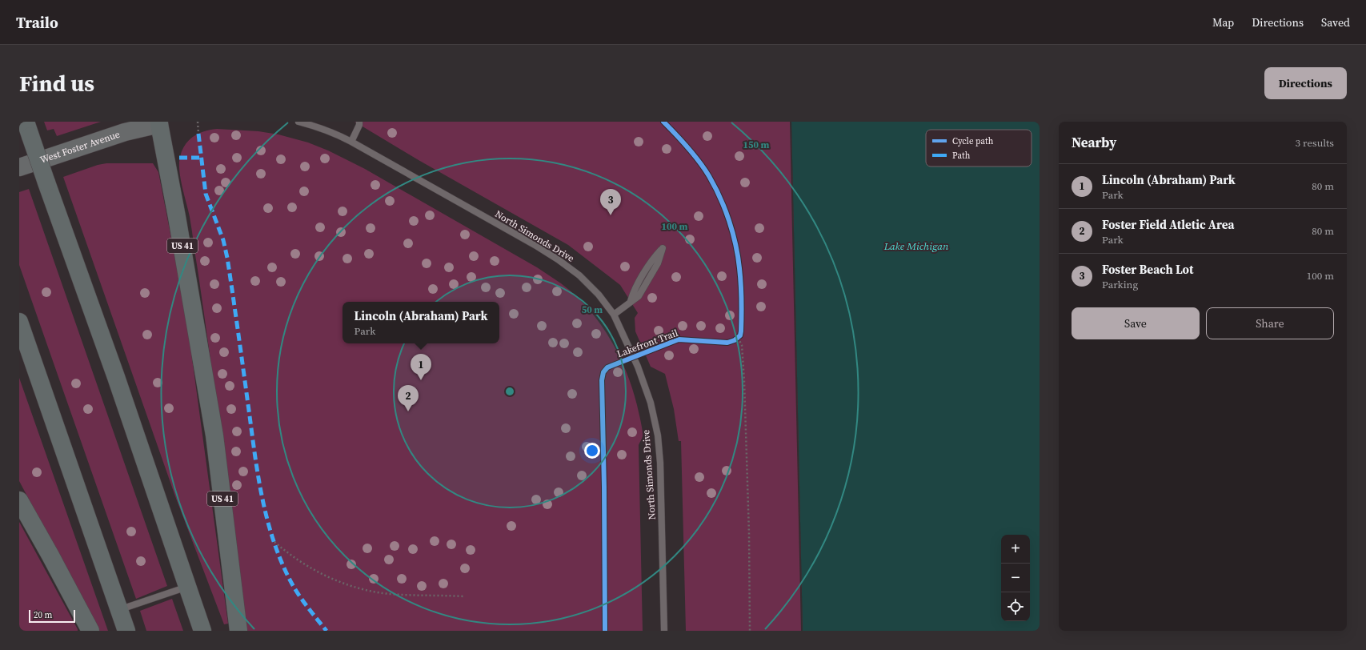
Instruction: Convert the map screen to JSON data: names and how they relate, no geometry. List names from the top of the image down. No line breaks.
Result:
{"streets":{"highway":["US 41"],"main road":["West Foster Avenue"],"lane":["North Simonds Drive"],"cycle path":["Lakefront Trail"]},"crossings":[["West Foster Avenue","US 41"]],"water":["Lake Michigan"],"legend":["Cycle path","Path"],"scale_bar":"20 m","page":{"header":"Trailo","nav":["Map","Directions","Saved"],"buttons":["Directions",["Save","Share"]],"title":"Find us","heading":["Nearby","3 results"],"list":[{"mark":"1","name":"Lincoln (Abraham) Park","note":"Park","value":"80 m"},{"mark":"2","name":"Foster Field Atletic Area","note":"Park","value":"80 m"},{"mark":"3","name":"Foster Beach Lot","note":"Parking","value":"100 m"}],"pins":["3","1","2"],"popup":["Lincoln (Abraham) Park","Park"],"map_buttons":["+","−"],"scale":"20 m"},"rings":["150 m","100 m","50 m"]}
